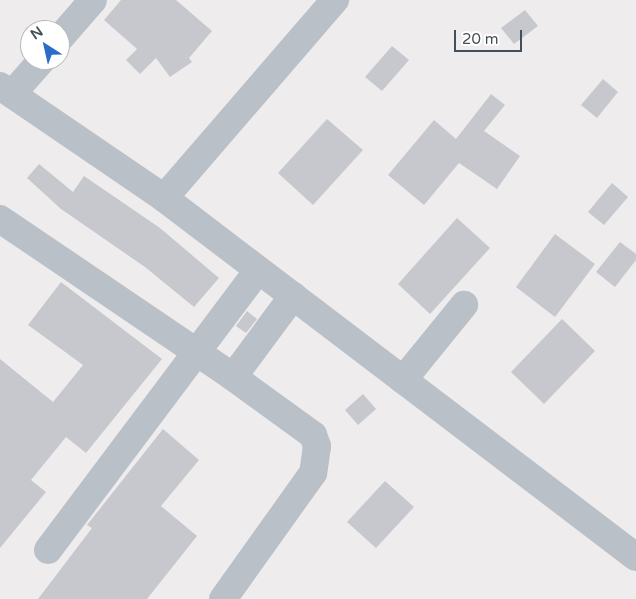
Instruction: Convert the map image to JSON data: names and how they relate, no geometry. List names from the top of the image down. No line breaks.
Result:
{"scale_bar":"20 m","north":"top left"}
